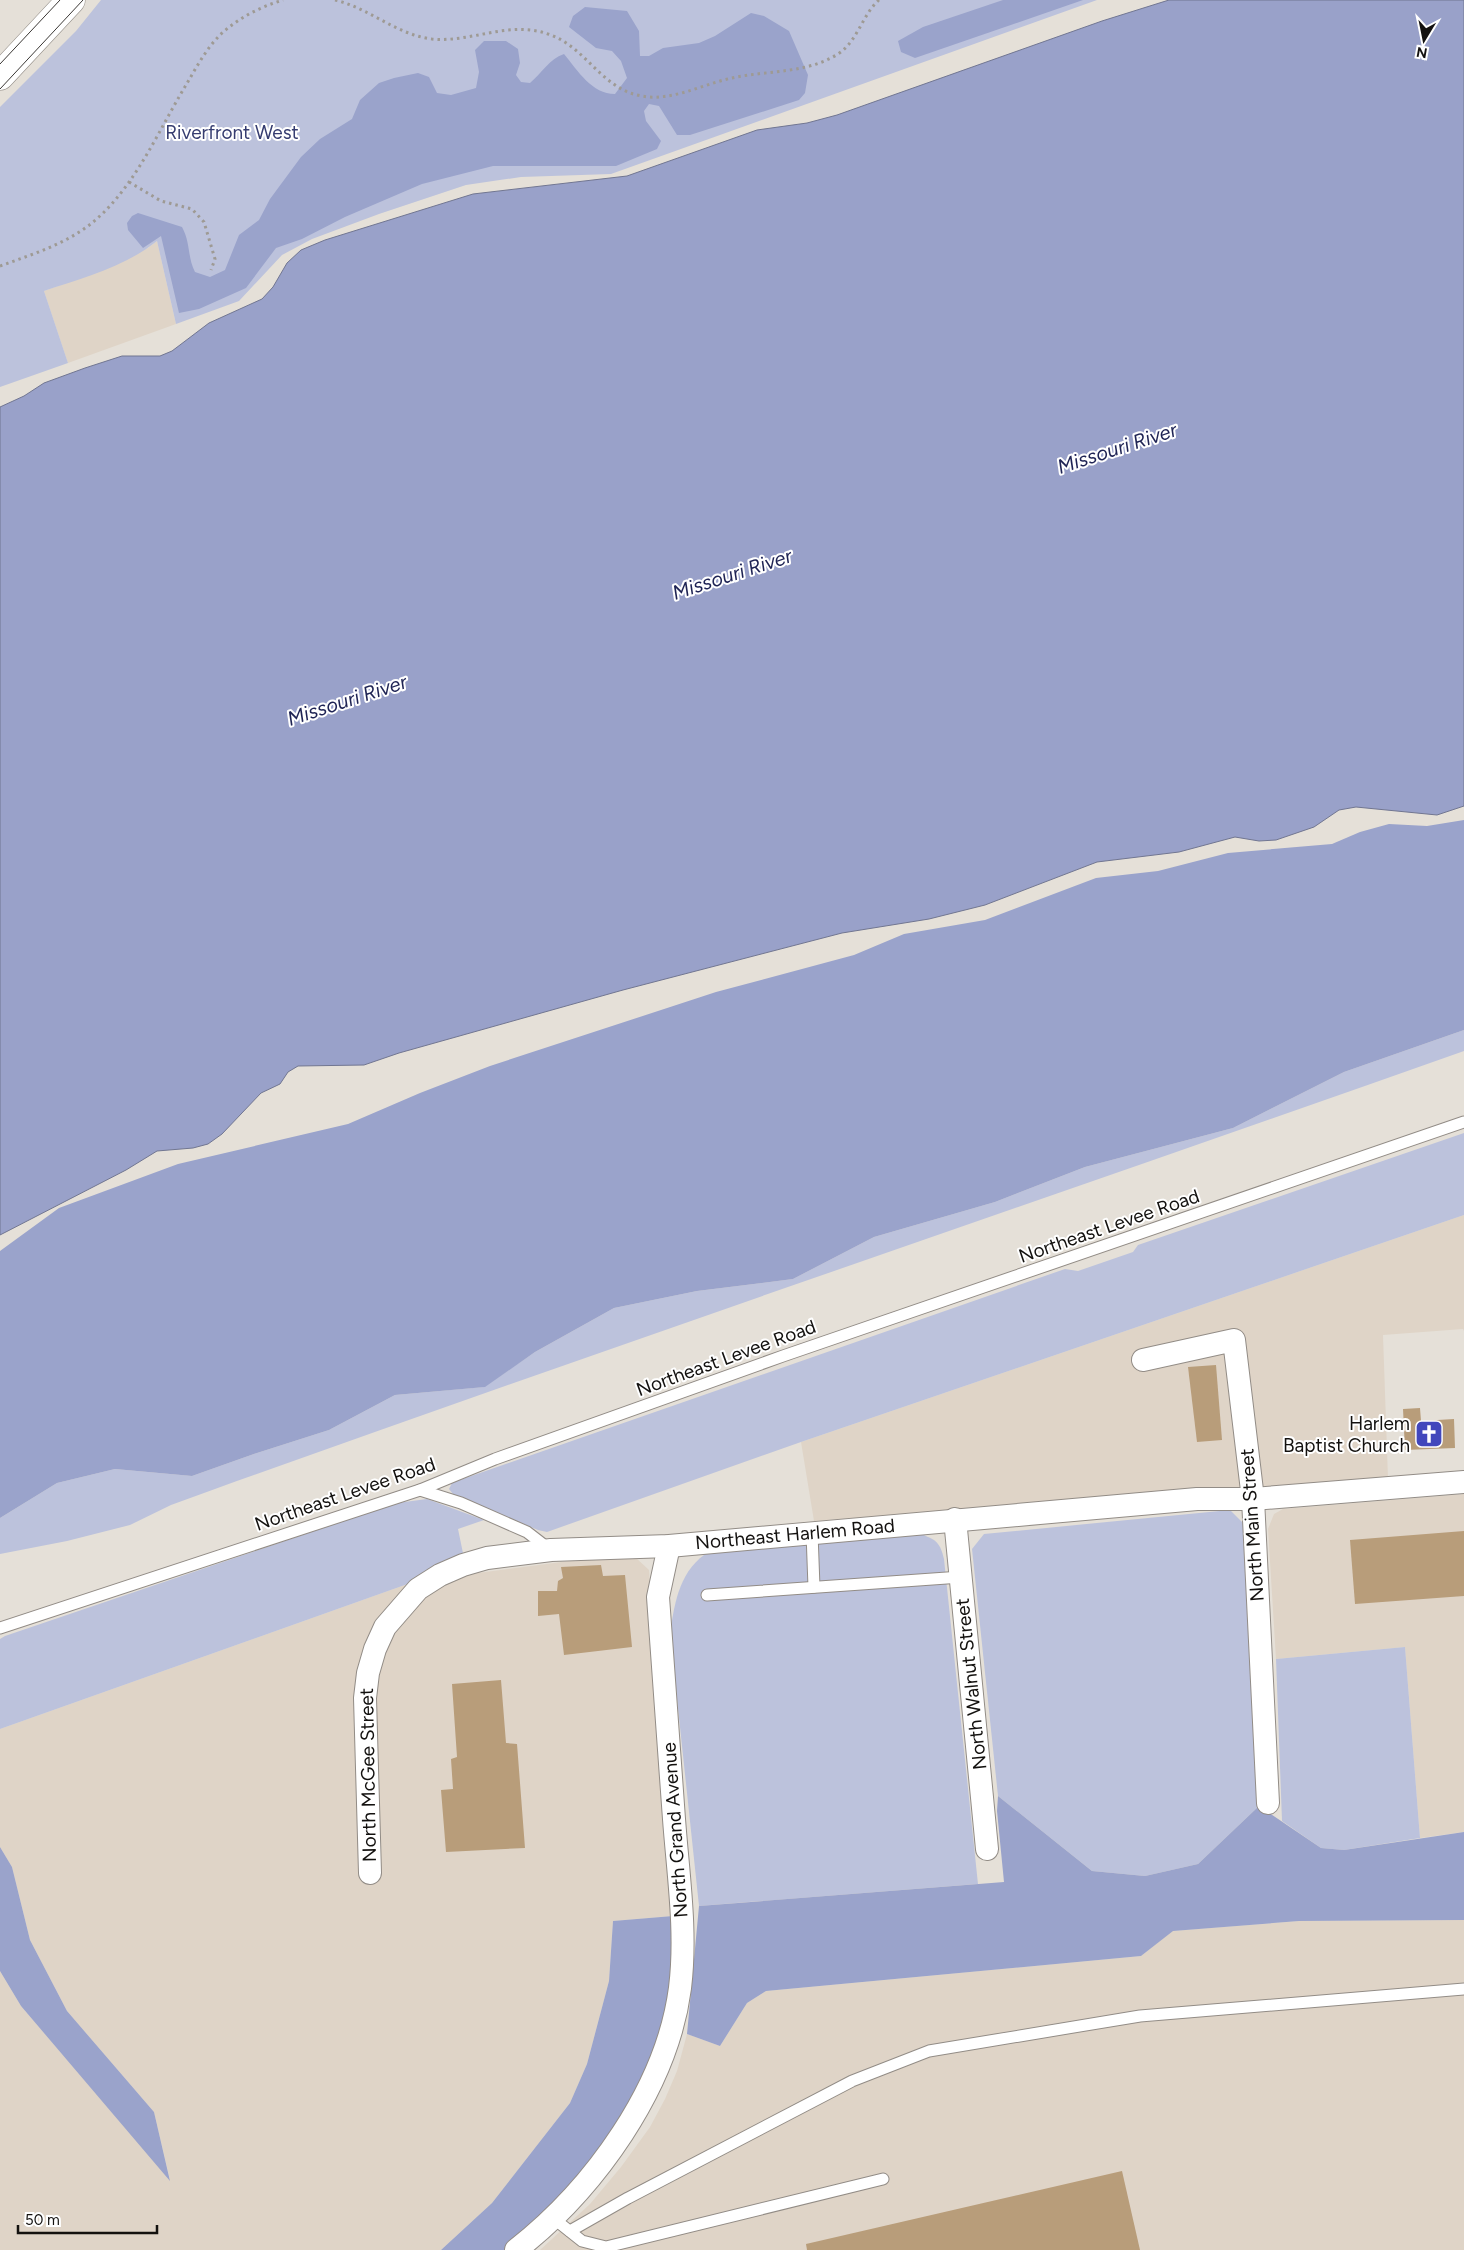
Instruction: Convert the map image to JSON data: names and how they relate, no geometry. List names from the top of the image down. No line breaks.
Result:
{"streets":{"street":["North Main Street","Northeast Harlem Road","North Walnut Street","North McGee Street","North Grand Avenue"],"lane":["Northeast Levee Road"]},"crossings":[["North Main Street","Northeast Harlem Road"],["Northeast Harlem Road","North Walnut Street"],["Northeast Harlem Road","North McGee Street"],["Northeast Harlem Road","North Grand Avenue"]],"water":["Missouri River"],"parks":["Riverfront West"],"places":{"church":["Harlem Baptist Church"]},"scale_bar":"50 m","north":"bottom"}
